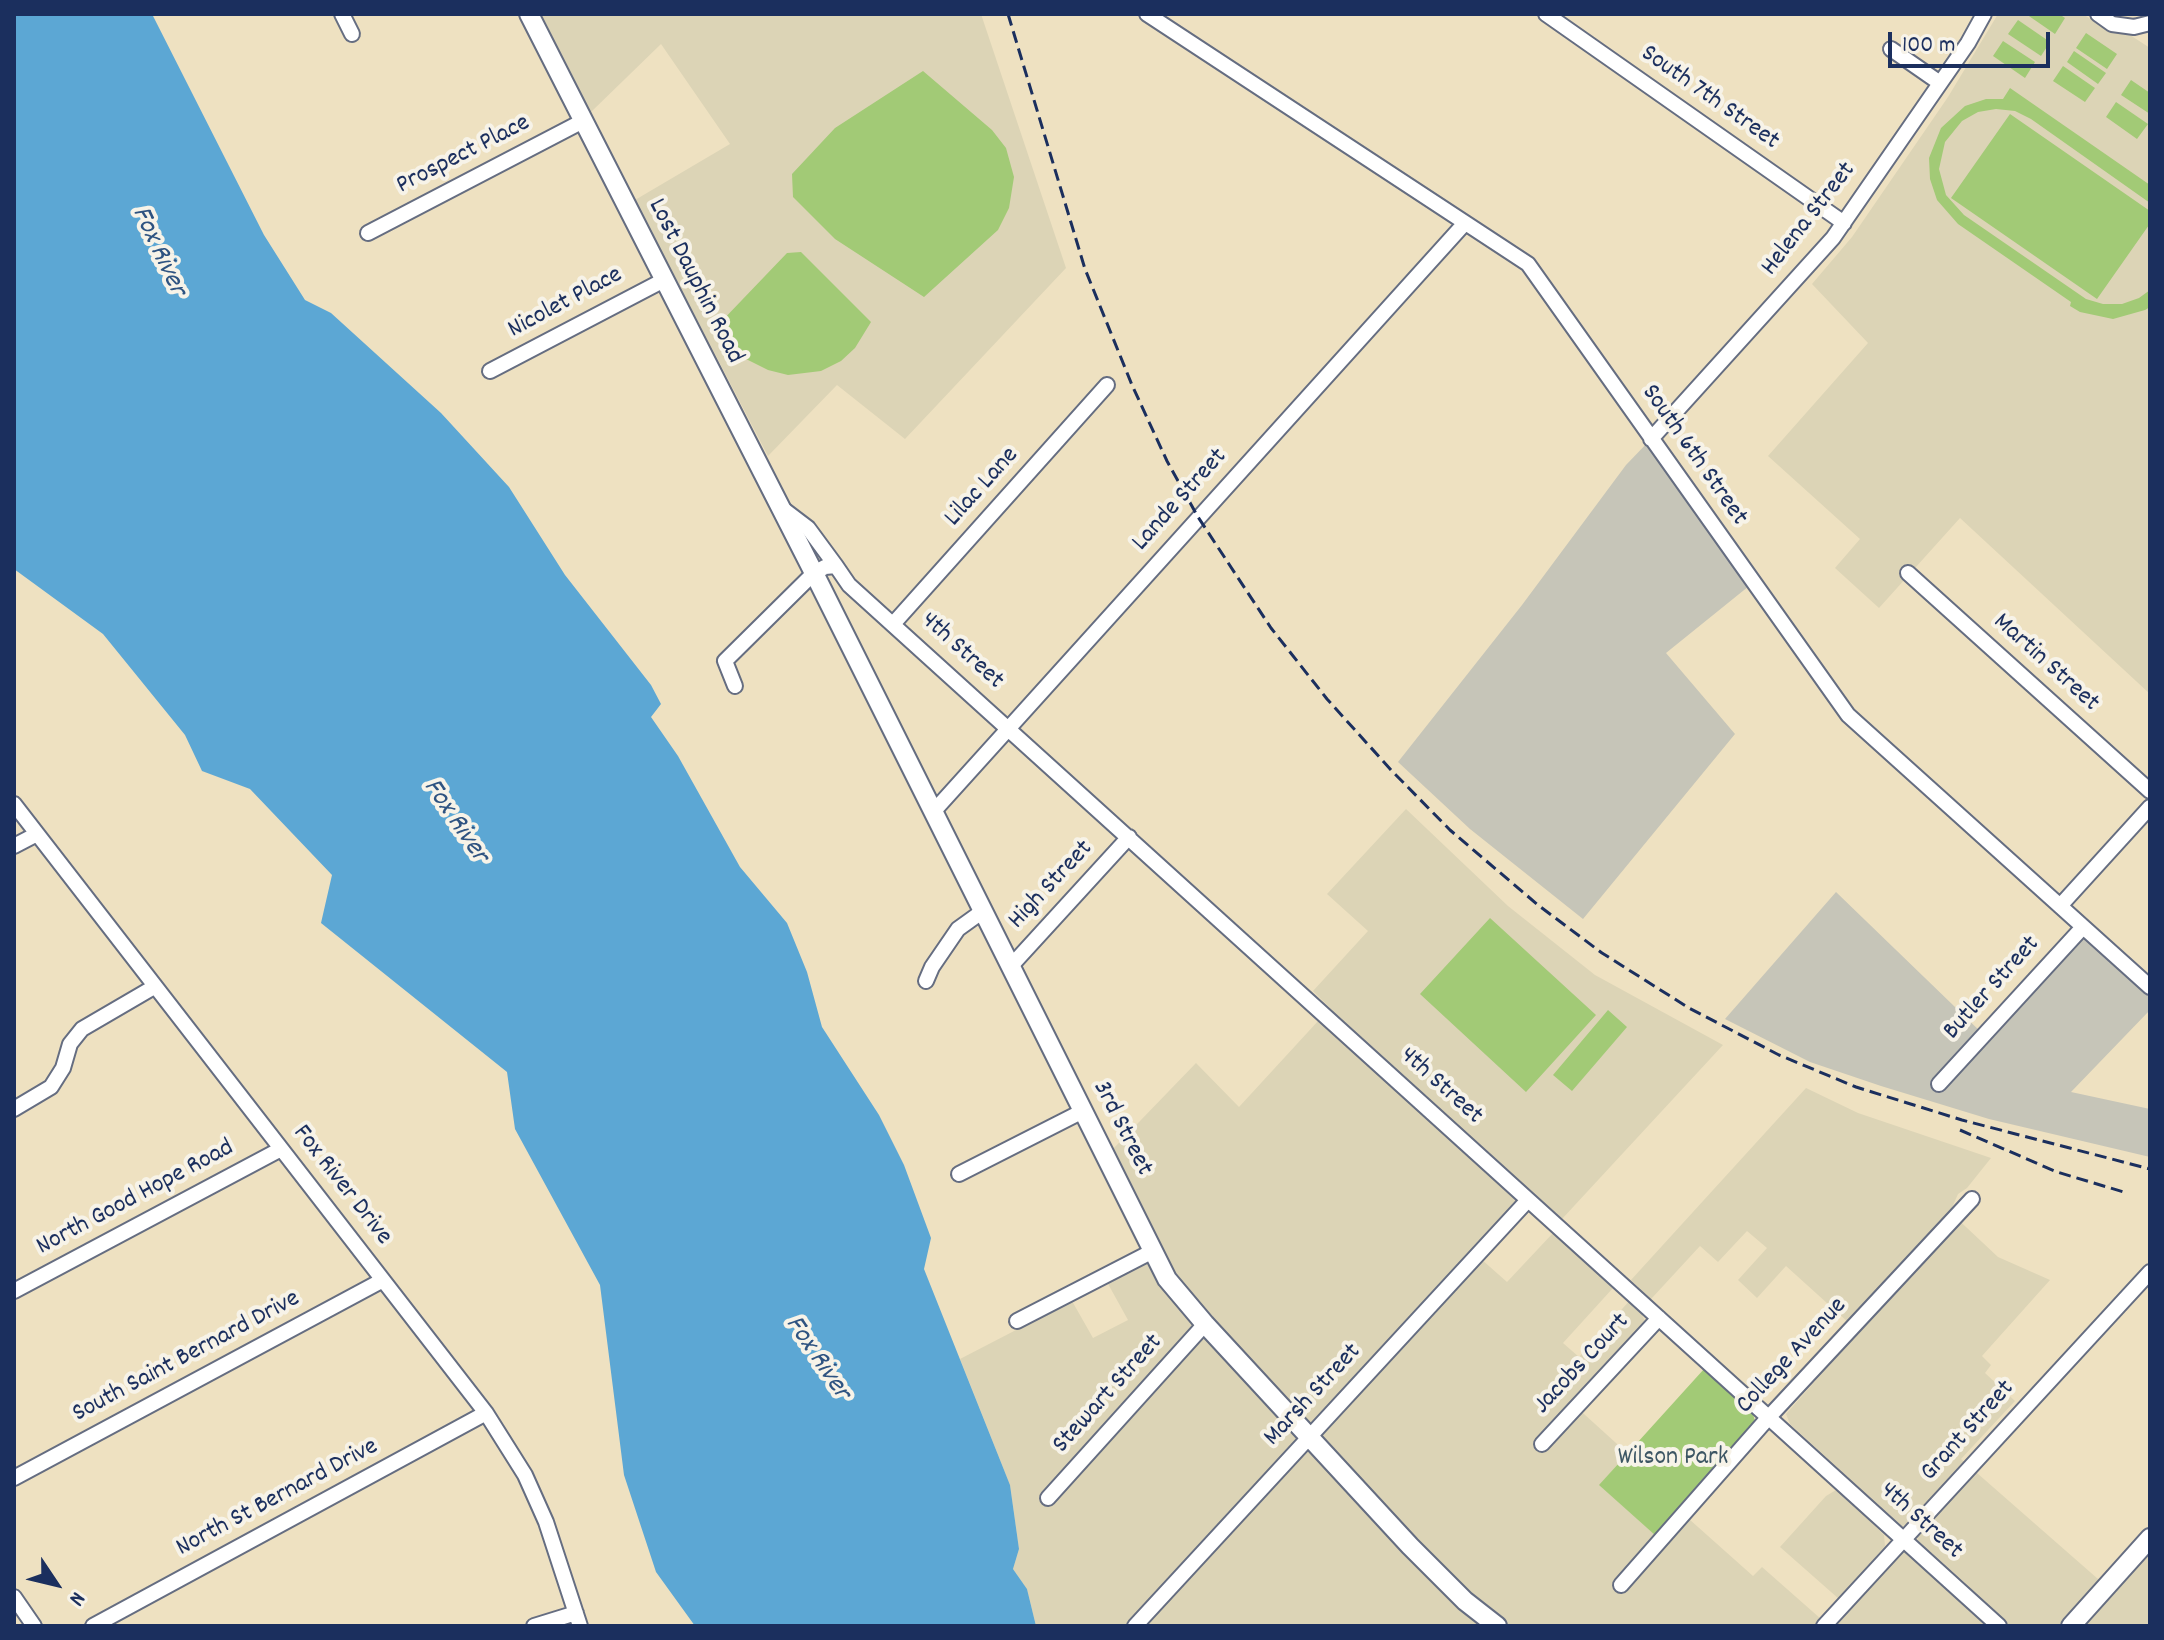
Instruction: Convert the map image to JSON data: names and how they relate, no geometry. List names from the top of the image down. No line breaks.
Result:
{"streets":{"main road":["Lost Dauphin Road","3rd Street"],"street":["South 7th Street","Prospect Place","Helena Street","Nicolet Place","South 6th Street","Lilac Lane","Lande Street","4th Street","Martin Street","High Street","Butler Street","Fox River Drive","North Good Hope Road","College Avenue","South Saint Bernard Drive","Jacobs Court","Stewart Street","Marsh Street","Grant Street","North St Bernard Drive"]},"crossings":[["South 7th Street","Helena Street"],["Prospect Place","Lost Dauphin Road"],["Helena Street","South 6th Street"],["Lost Dauphin Road","Nicolet Place"],["Lost Dauphin Road","4th Street"],["Lost Dauphin Road","3rd Street"],["South 6th Street","Lande Street"],["South 6th Street","Butler Street"],["Lilac Lane","4th Street"],["Lande Street","4th Street"],["Lande Street","3rd Street"],["4th Street","High Street"],["4th Street","3rd Street"],["4th Street","College Avenue"],["4th Street","Jacobs Court"],["4th Street","Marsh Street"],["4th Street","Grant Street"],["High Street","3rd Street"],["3rd Street","Stewart Street"],["3rd Street","Marsh Street"],["Fox River Drive","North Good Hope Road"],["Fox River Drive","South Saint Bernard Drive"],["Fox River Drive","North St Bernard Drive"]],"water":["Fox River"],"parks":["Wilson Park"],"scale_bar":"100 m","north":"bottom right"}
